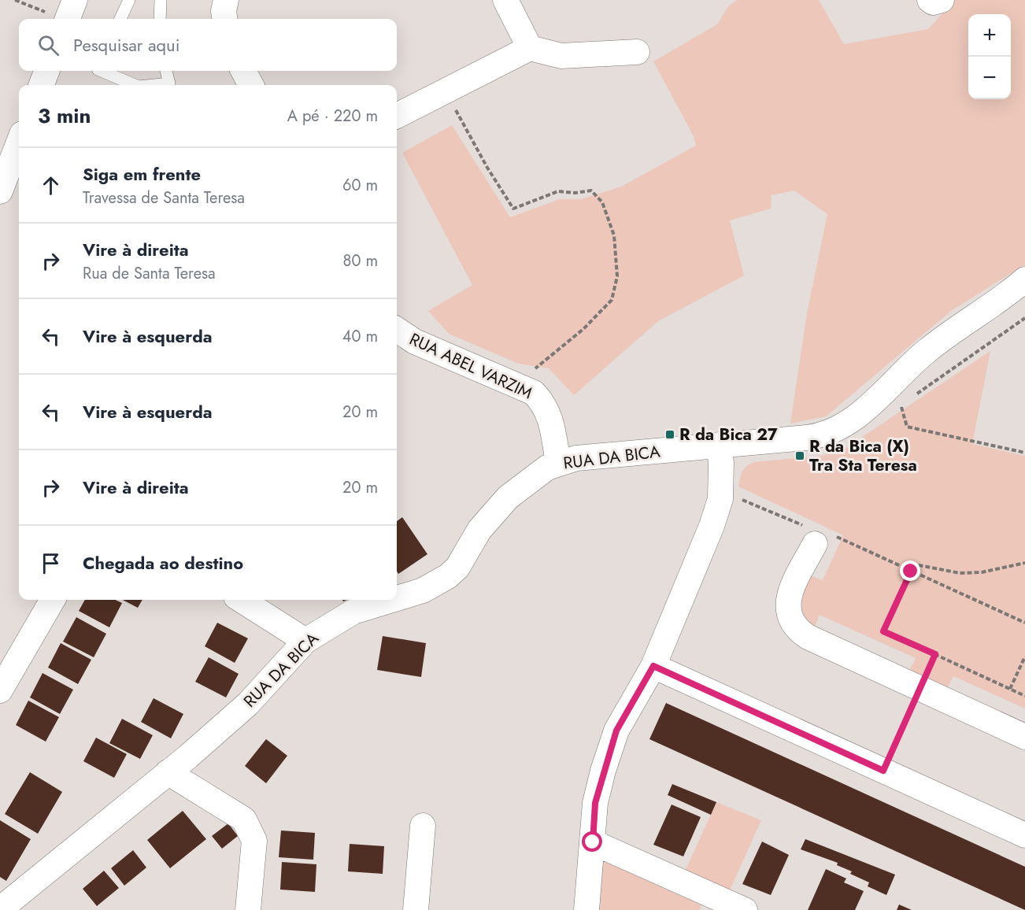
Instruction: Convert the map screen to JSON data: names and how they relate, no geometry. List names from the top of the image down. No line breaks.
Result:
{"streets":{"street":["RUA ABEL VARZIM","RUA DA BICA"]},"crossings":[["RUA ABEL VARZIM","RUA DA BICA"]],"places":{"transit":["R da Bica 27","R da Bica (X) Tra Sta Teresa"]},"page":{"map_buttons":["+","−"],"search":"Pesquisar aqui","heading":["3 min","A pé · 220 m"],"list":[["Siga em frente","Travessa de Santa Teresa","60 m"],["Vire à direita","Rua de Santa Teresa","80 m"],["Vire à esquerda","40 m"],["Vire à esquerda","20 m"],["Vire à direita","20 m"],"Chegada ao destino"]}}
